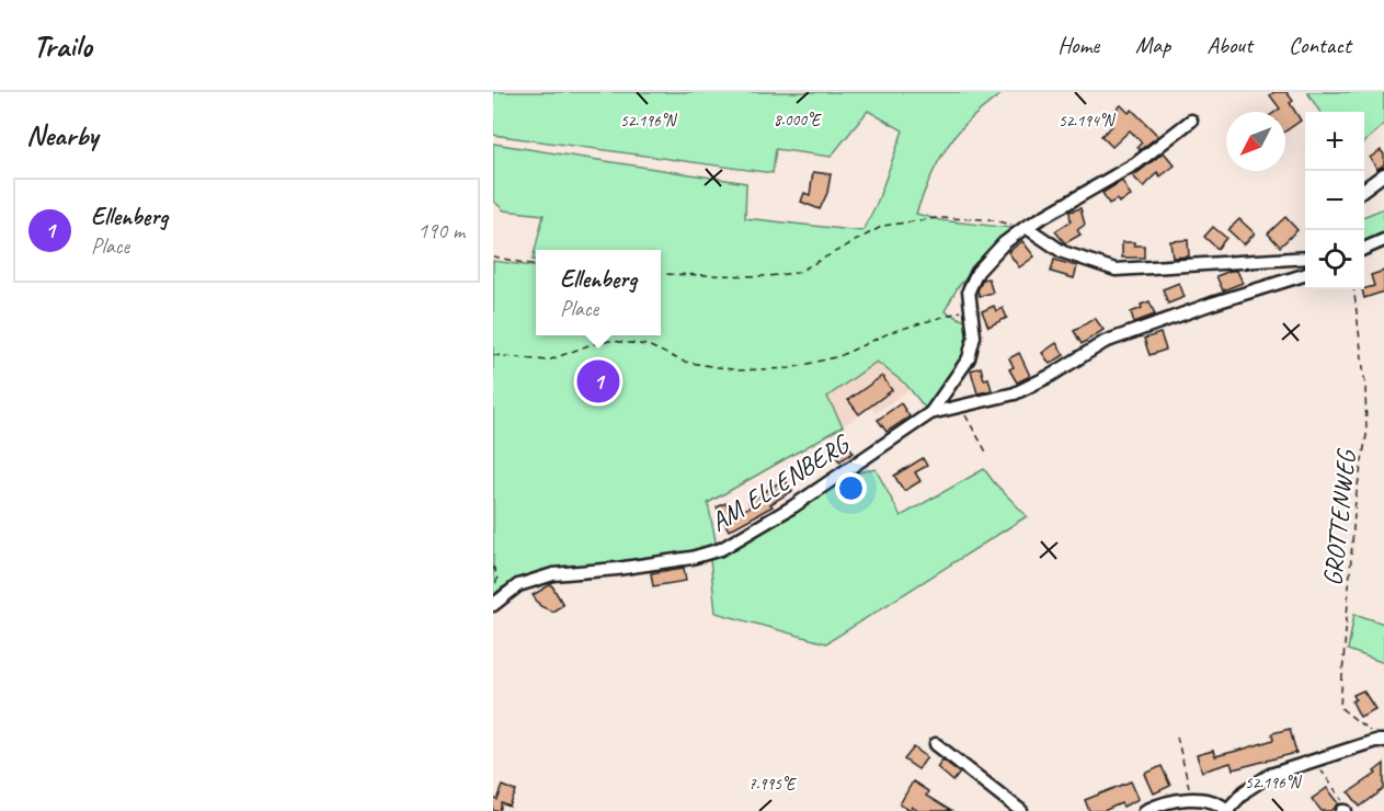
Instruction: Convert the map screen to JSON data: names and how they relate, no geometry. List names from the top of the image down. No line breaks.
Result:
{"streets":{"street":["AM ELLENBERG"],"path":["GROTTENWEG"]},"north":"bottom left","page":{"header":"Trailo","nav":["Home","Map","About","Contact"],"heading":"Nearby","map_buttons":["+","−"],"list":[{"mark":"1","name":"Ellenberg","note":"Place","value":"190 m"}],"popup":["Ellenberg","Place"],"pins":"1"},"coordinates":["8.000°E","52.196°N","52.194°N","7.995°E"]}
